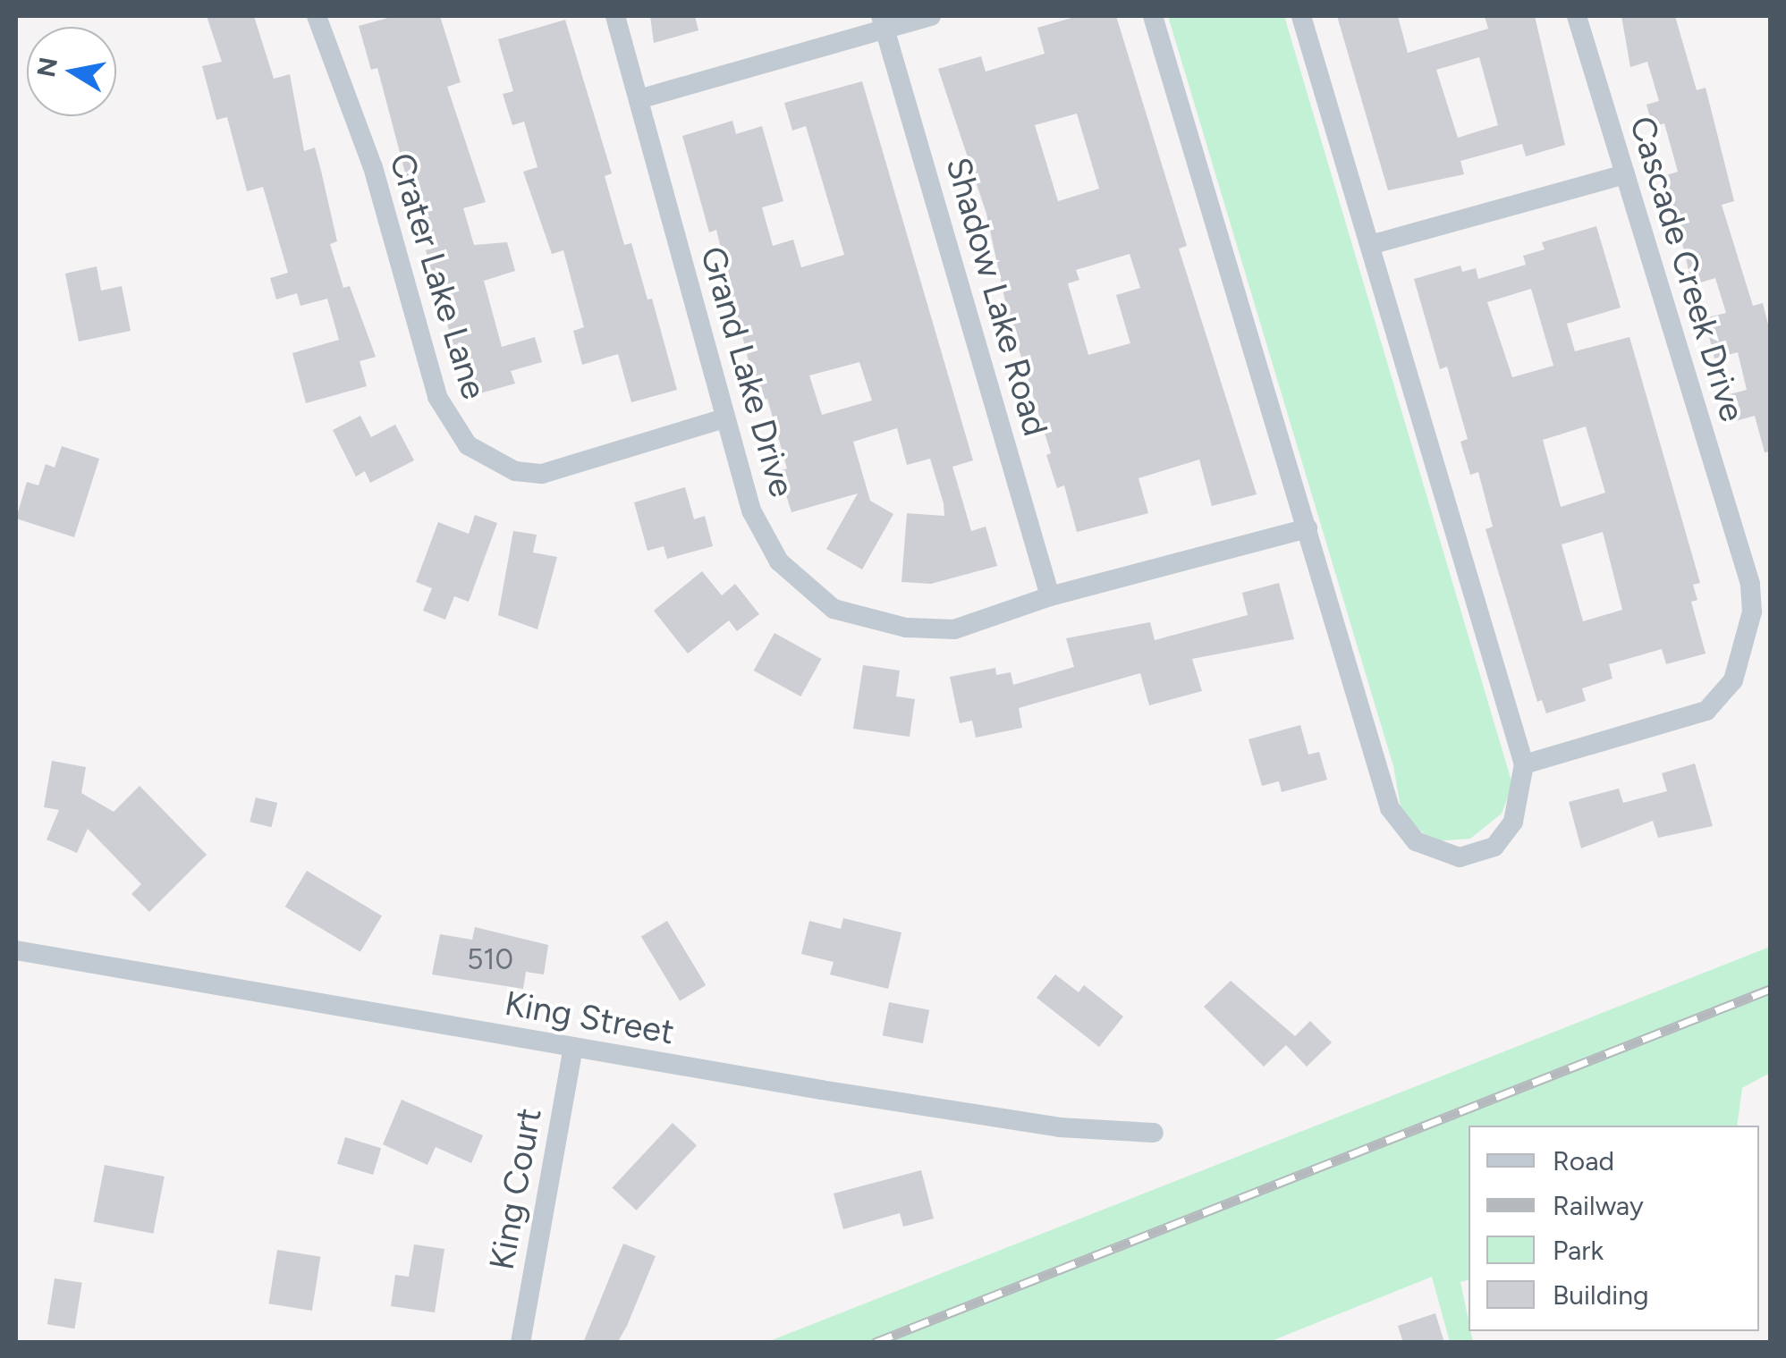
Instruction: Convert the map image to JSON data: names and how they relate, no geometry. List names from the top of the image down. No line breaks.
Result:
{"streets":{"street":["Cascade Creek Drive","Crater Lake Lane","Shadow Lake Road","Grand Lake Drive","King Street","King Court"]},"crossings":[["Crater Lake Lane","Grand Lake Drive"],["Shadow Lake Road","Grand Lake Drive"],["King Street","King Court"]],"house_numbers":["510"],"legend":["Road","Railway","Park","Building"],"north":"left"}
